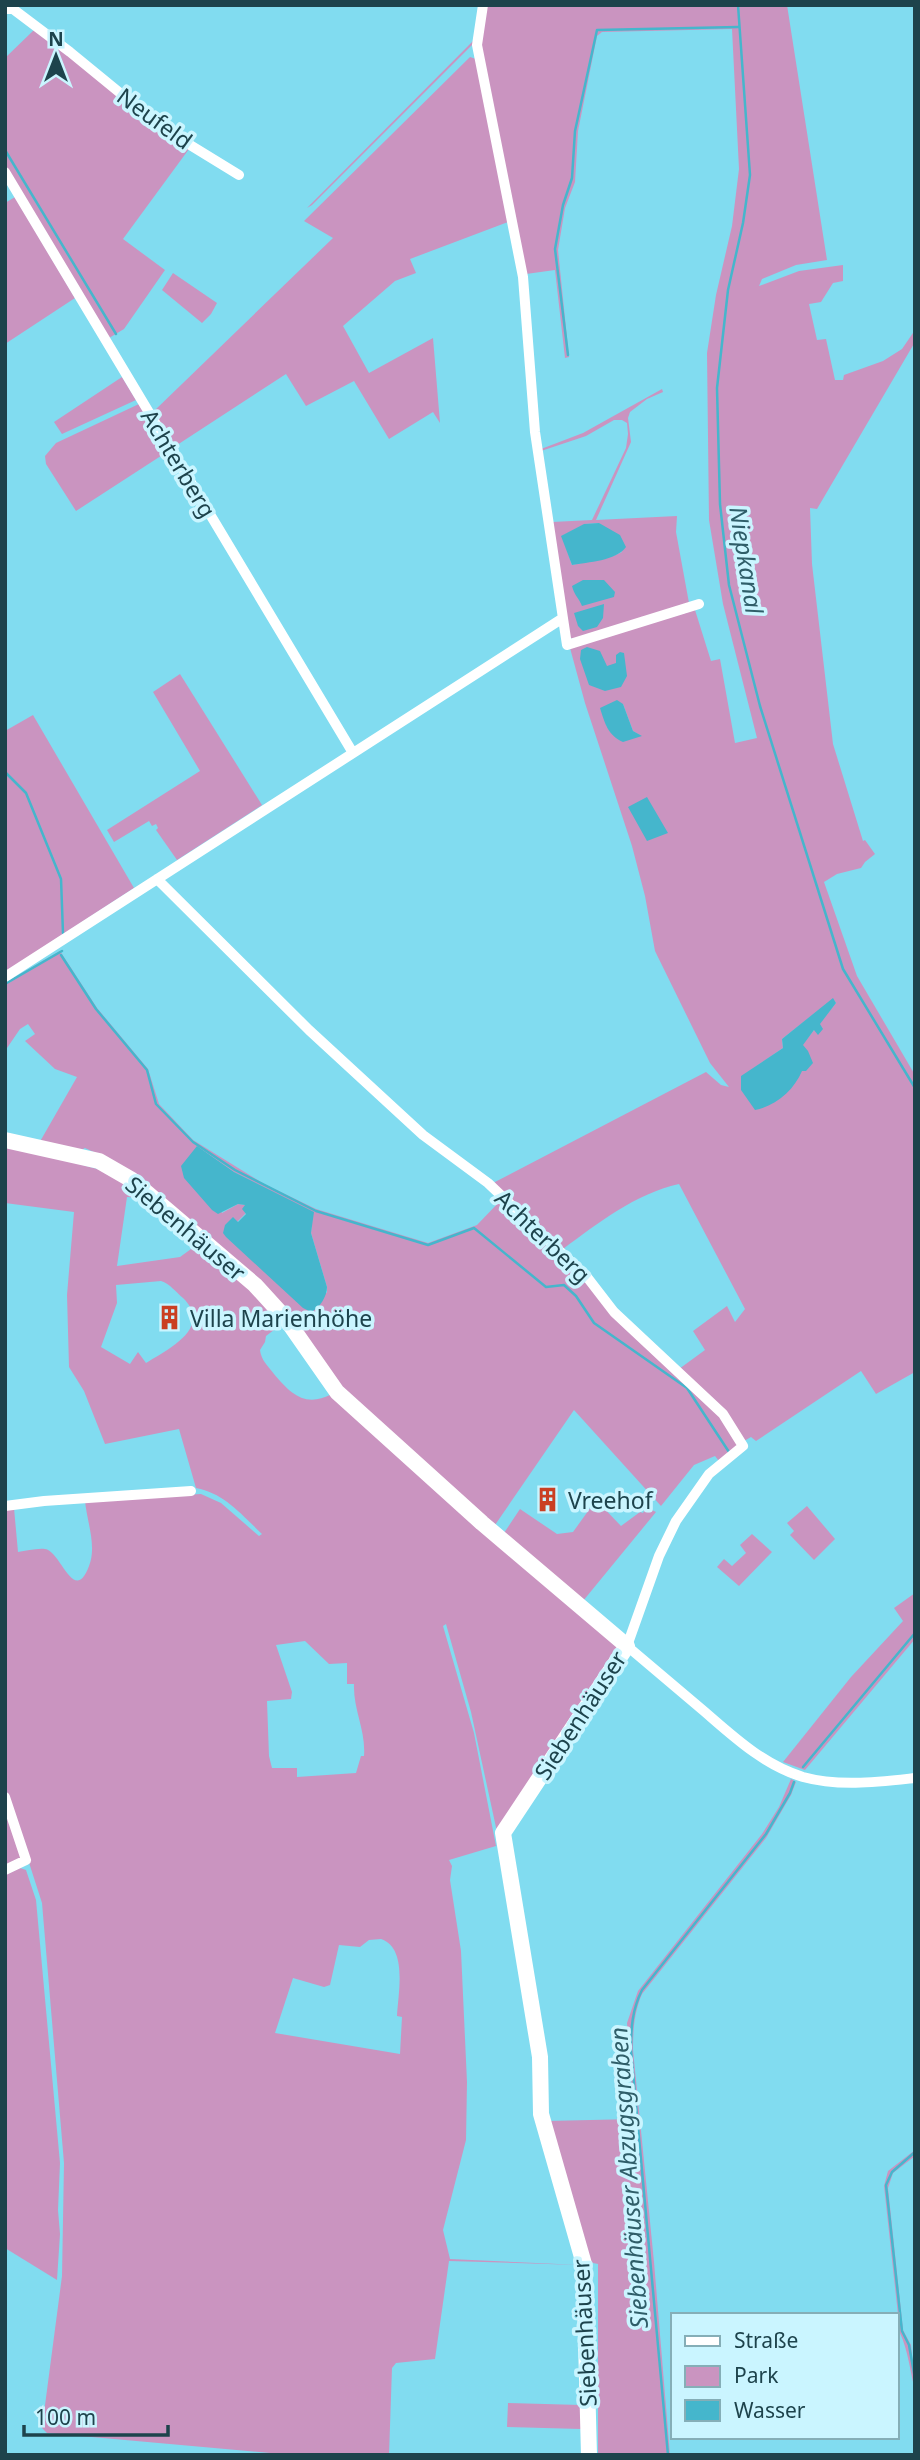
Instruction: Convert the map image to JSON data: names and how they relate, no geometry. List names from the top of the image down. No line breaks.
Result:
{"streets":{"street":["Neufeld","Achterberg","Siebenhäuser"]},"crossings":[["Achterberg","Siebenhäuser"]],"water":["Niepkanal","Siebenhäuser Abzugsgraben"],"places":{"building":["Villa Marienhöhe","Vreehof"]},"legend":["Straße","Park","Wasser"],"scale_bar":"100 m","north":"top"}
